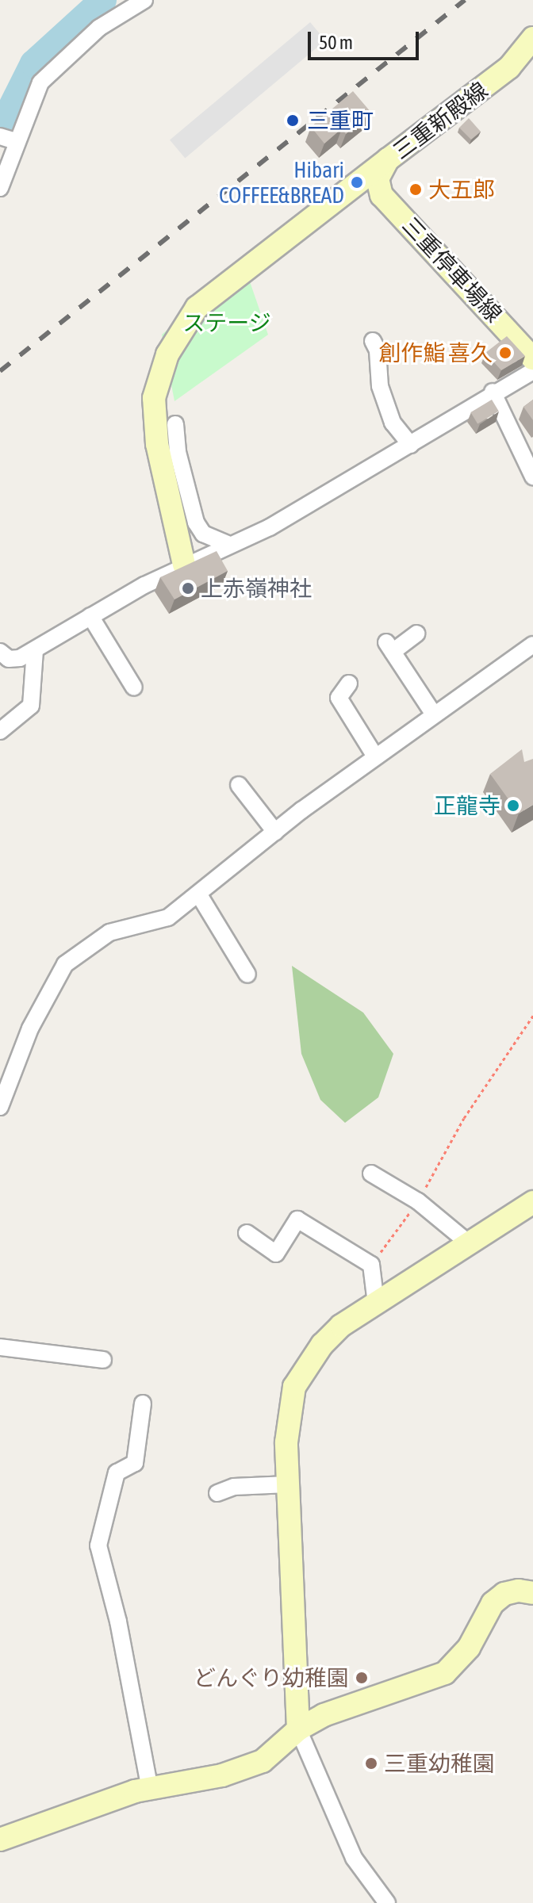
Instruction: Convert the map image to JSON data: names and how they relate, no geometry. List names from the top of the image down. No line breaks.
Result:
{"streets":{"street":["三重新殿線","三重停車場線"]},"crossings":[["三重新殿線","三重停車場線"]],"parks":["ステージ"],"places":["三重町","Hibari COFFEE&BREAD","大五郎","創作鮨 喜久","上赤嶺神社","正龍寺","どんぐり幼稚園","三重幼稚園"],"scale_bar":"50 m"}
